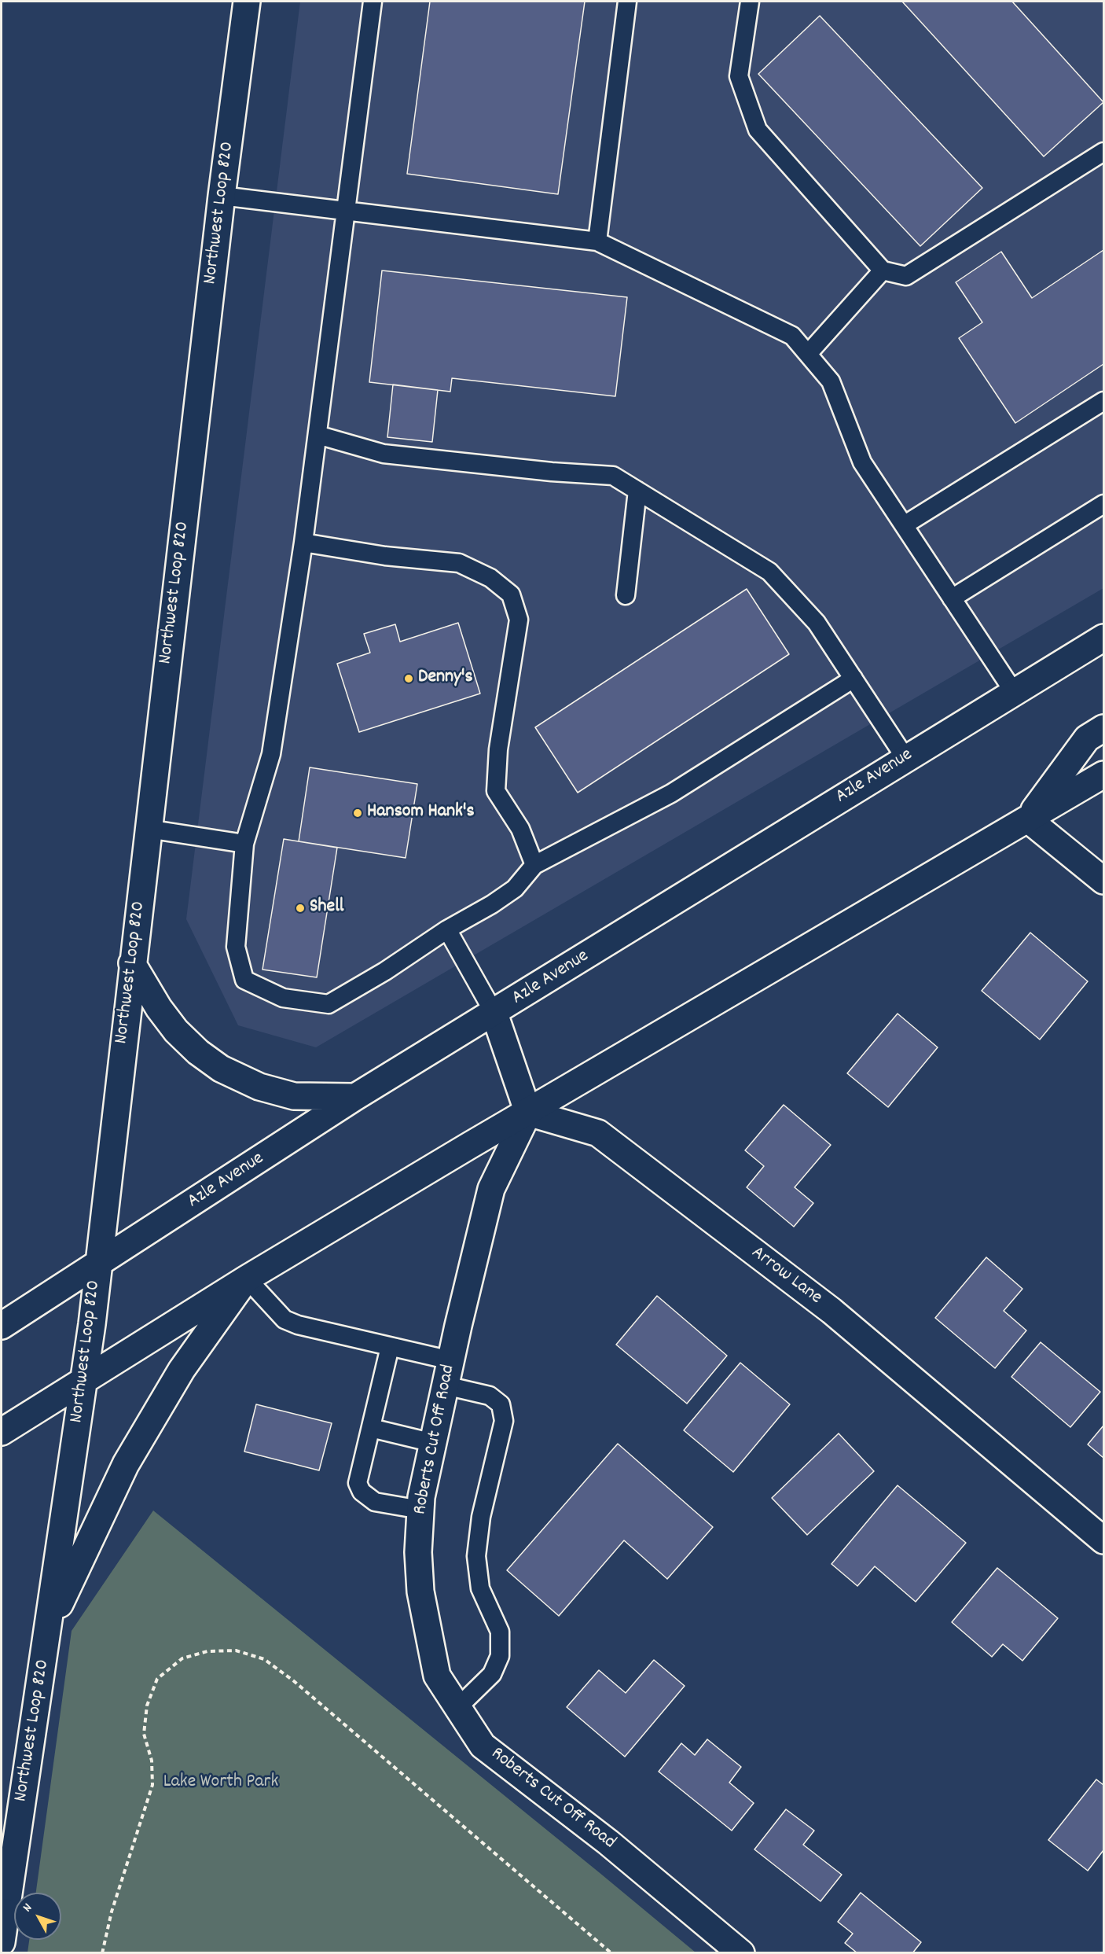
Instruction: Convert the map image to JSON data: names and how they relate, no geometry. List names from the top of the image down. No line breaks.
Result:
{"streets":{"main road":["Northwest Loop 820","Azle Avenue","Arrow Lane","Roberts Cut Off Road"]},"crossings":[["Northwest Loop 820","Azle Avenue"],["Arrow Lane","Roberts Cut Off Road"]],"parks":["Lake Worth Park"],"places":["Denny's","Hansom Hank's","Shell"],"north":"top left"}
